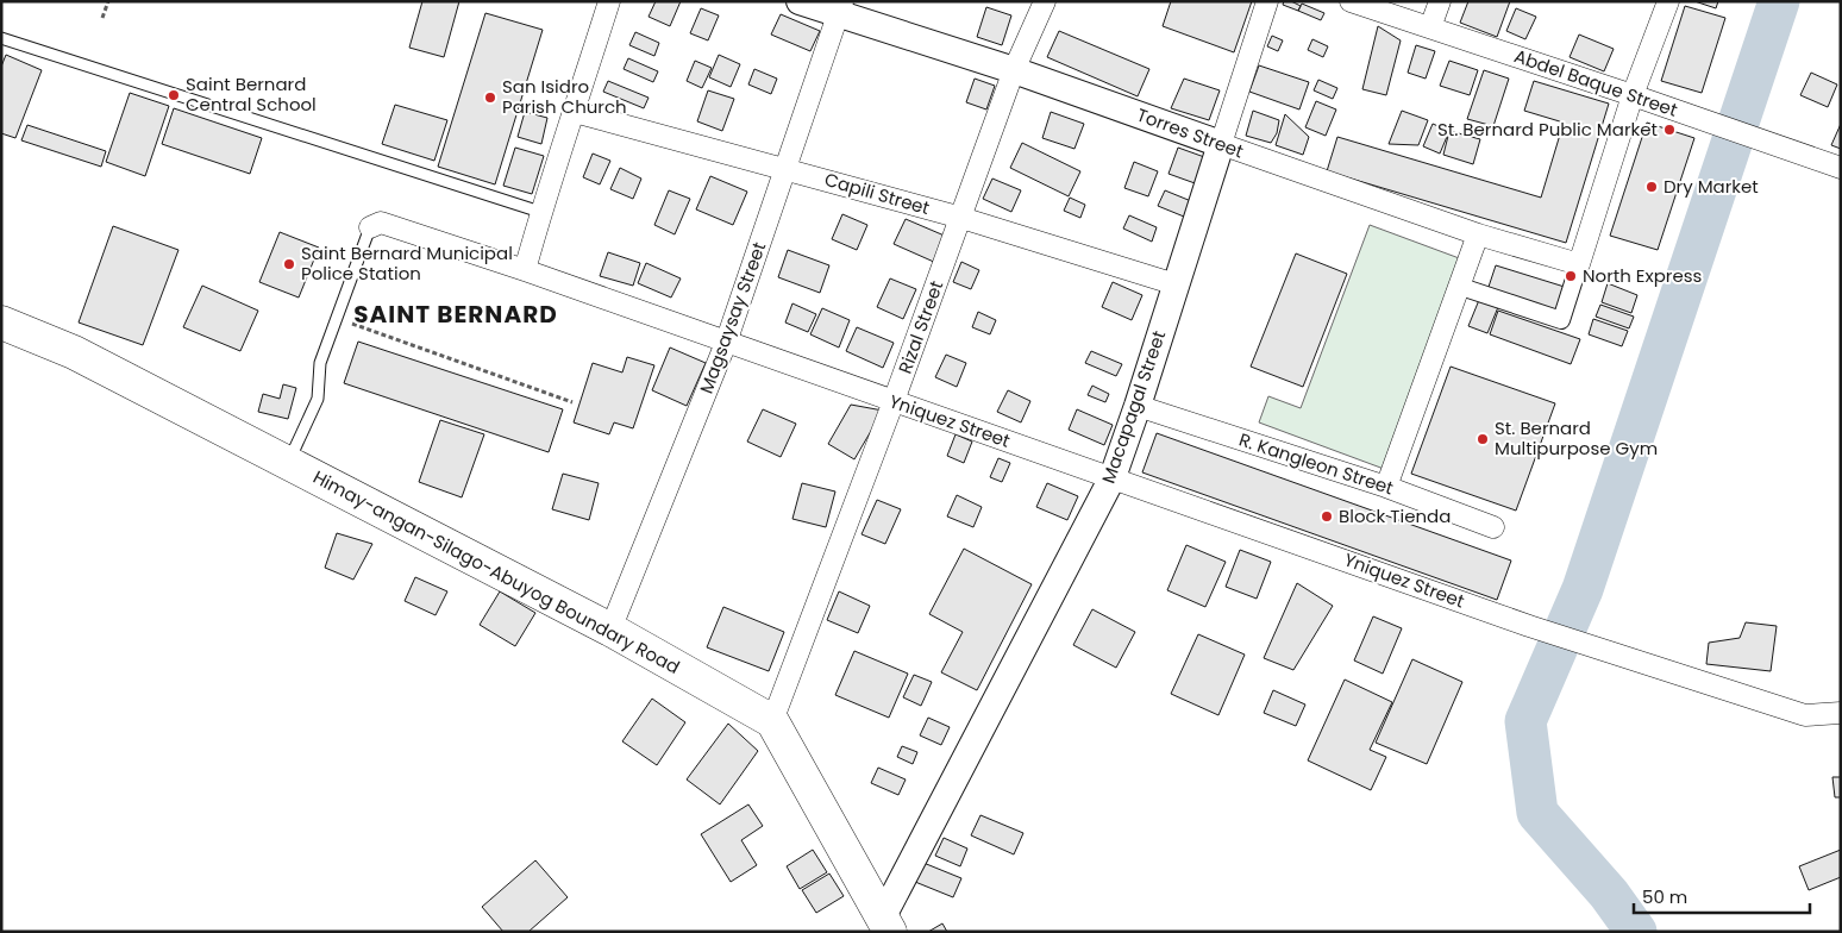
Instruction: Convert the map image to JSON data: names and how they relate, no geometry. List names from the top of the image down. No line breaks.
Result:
{"streets":{"main road":["Himay-angan-Silago-Abuyog Boundary Road"],"street":["Abdel Baque Street","Torres Street","Capili Street","Magsaysay Street","Rizal Street","Macapagal Street","Yniquez Street","R. Kangleon Street"]},"crossings":[["Torres Street","Magsaysay Street"],["Torres Street","Rizal Street"],["Torres Street","Macapagal Street"],["Capili Street","Magsaysay Street"],["Capili Street","Rizal Street"],["Capili Street","Macapagal Street"],["Magsaysay Street","Yniquez Street"],["Magsaysay Street","Himay-angan-Silago-Abuyog Boundary Road"],["Rizal Street","Yniquez Street"],["Rizal Street","Himay-angan-Silago-Abuyog Boundary Road"],["Macapagal Street","Yniquez Street"],["Macapagal Street","R. Kangleon Street"]],"districts":["SAINT BERNARD"],"places":["Saint Bernard Central School","San Isidro Parish Church","St. Bernard Public Market","Dry Market","Saint Bernard Municipal Police Station","North Express","St. Bernard Multipurpose Gym","Block Tienda"],"scale_bar":"50 m"}
